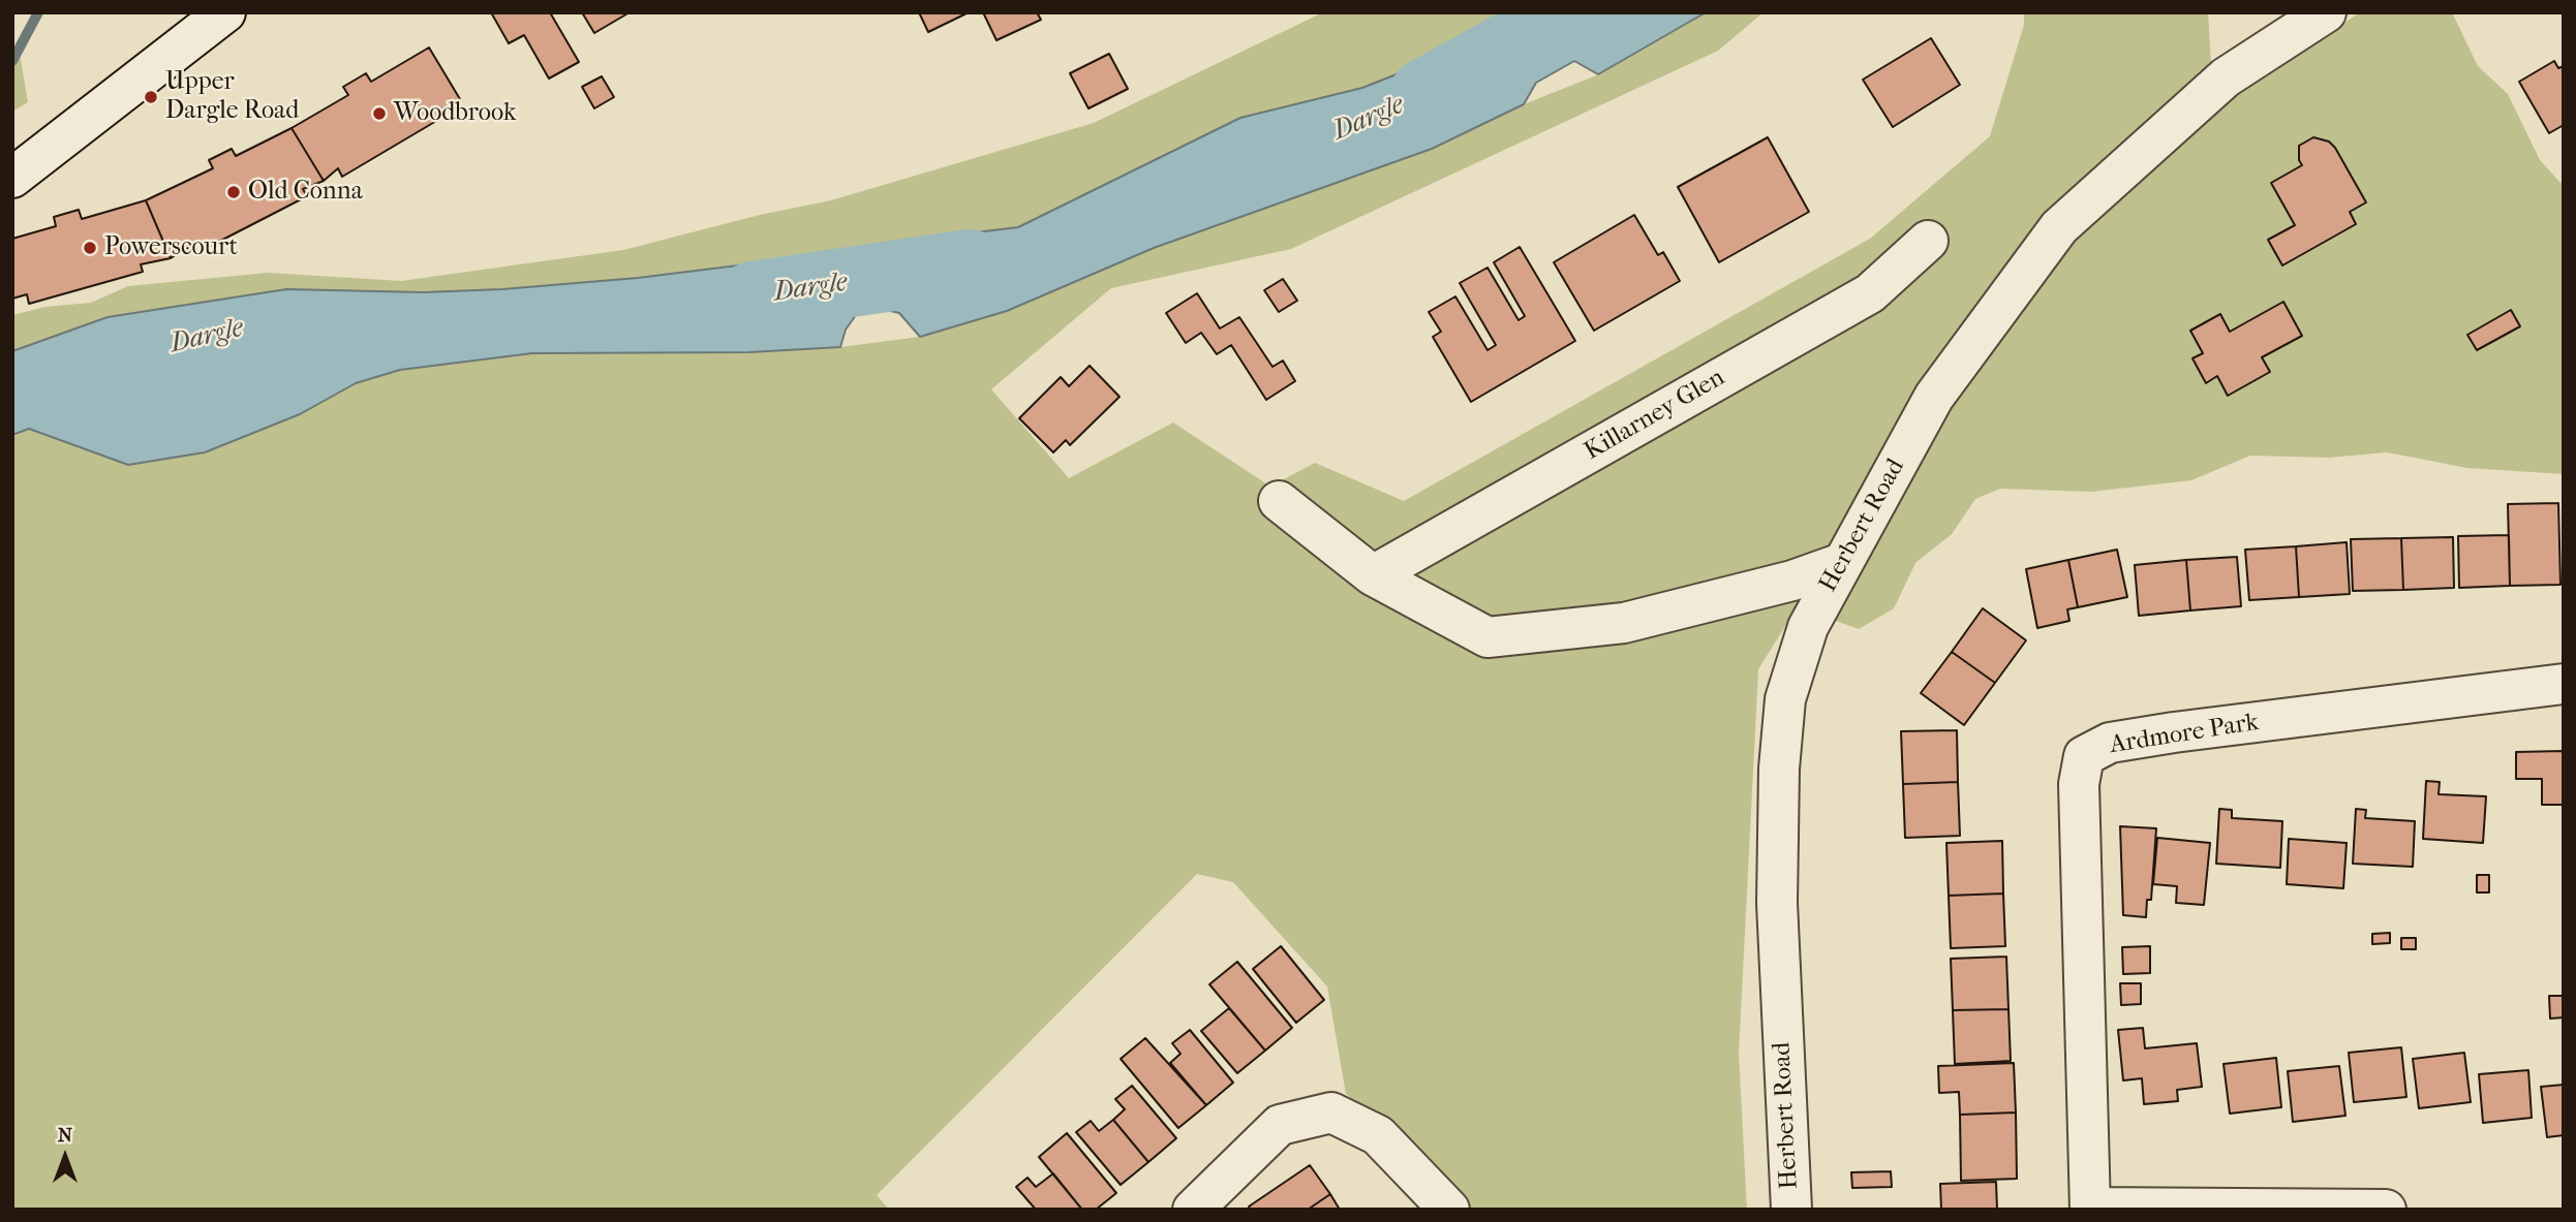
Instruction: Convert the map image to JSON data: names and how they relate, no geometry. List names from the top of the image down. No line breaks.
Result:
{"streets":{"street":["Killarney Glen","Herbert Road","Ardmore Park"]},"water":["Dargle"],"places":["Upper Dargle Road","Woodbrook","Old Conna","Powerscourt"],"north":"top"}
